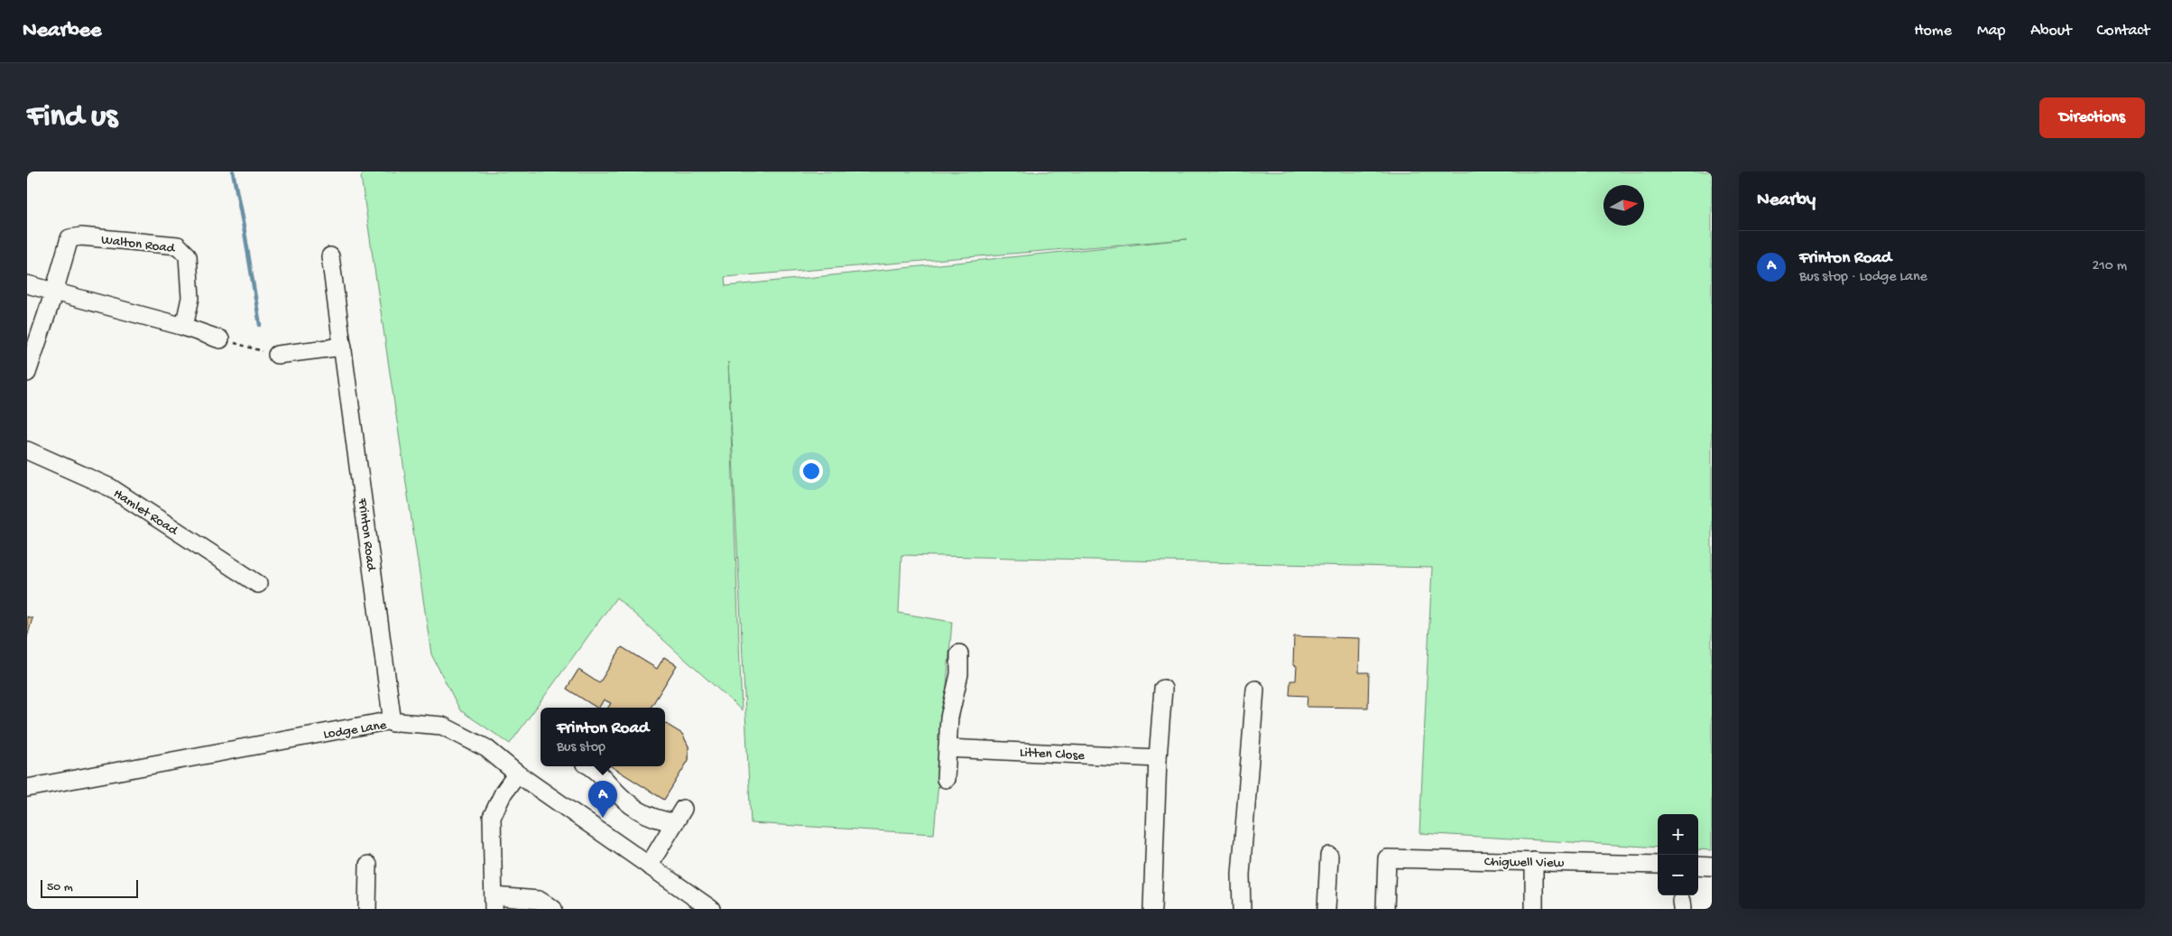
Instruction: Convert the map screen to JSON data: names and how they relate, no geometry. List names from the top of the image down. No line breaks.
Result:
{"streets":{"street":["Walton Road","Hamlet Road","Frinton Road","Lodge Lane","Litten Close","Chigwell View"]},"crossings":[["Frinton Road","Lodge Lane"]],"scale_bar":"50 m","north":"right","page":{"header":"Nearbee","nav":["Home","Map","About","Contact"],"buttons":"Directions","title":"Find us","heading":"Nearby","list":[{"mark":"A","name":"Frinton Road","note":"Bus stop · Lodge Lane","value":"210 m"}],"popup":["Frinton Road","Bus stop"],"pins":"A","map_buttons":["+","−"],"scale":"50 m"}}
